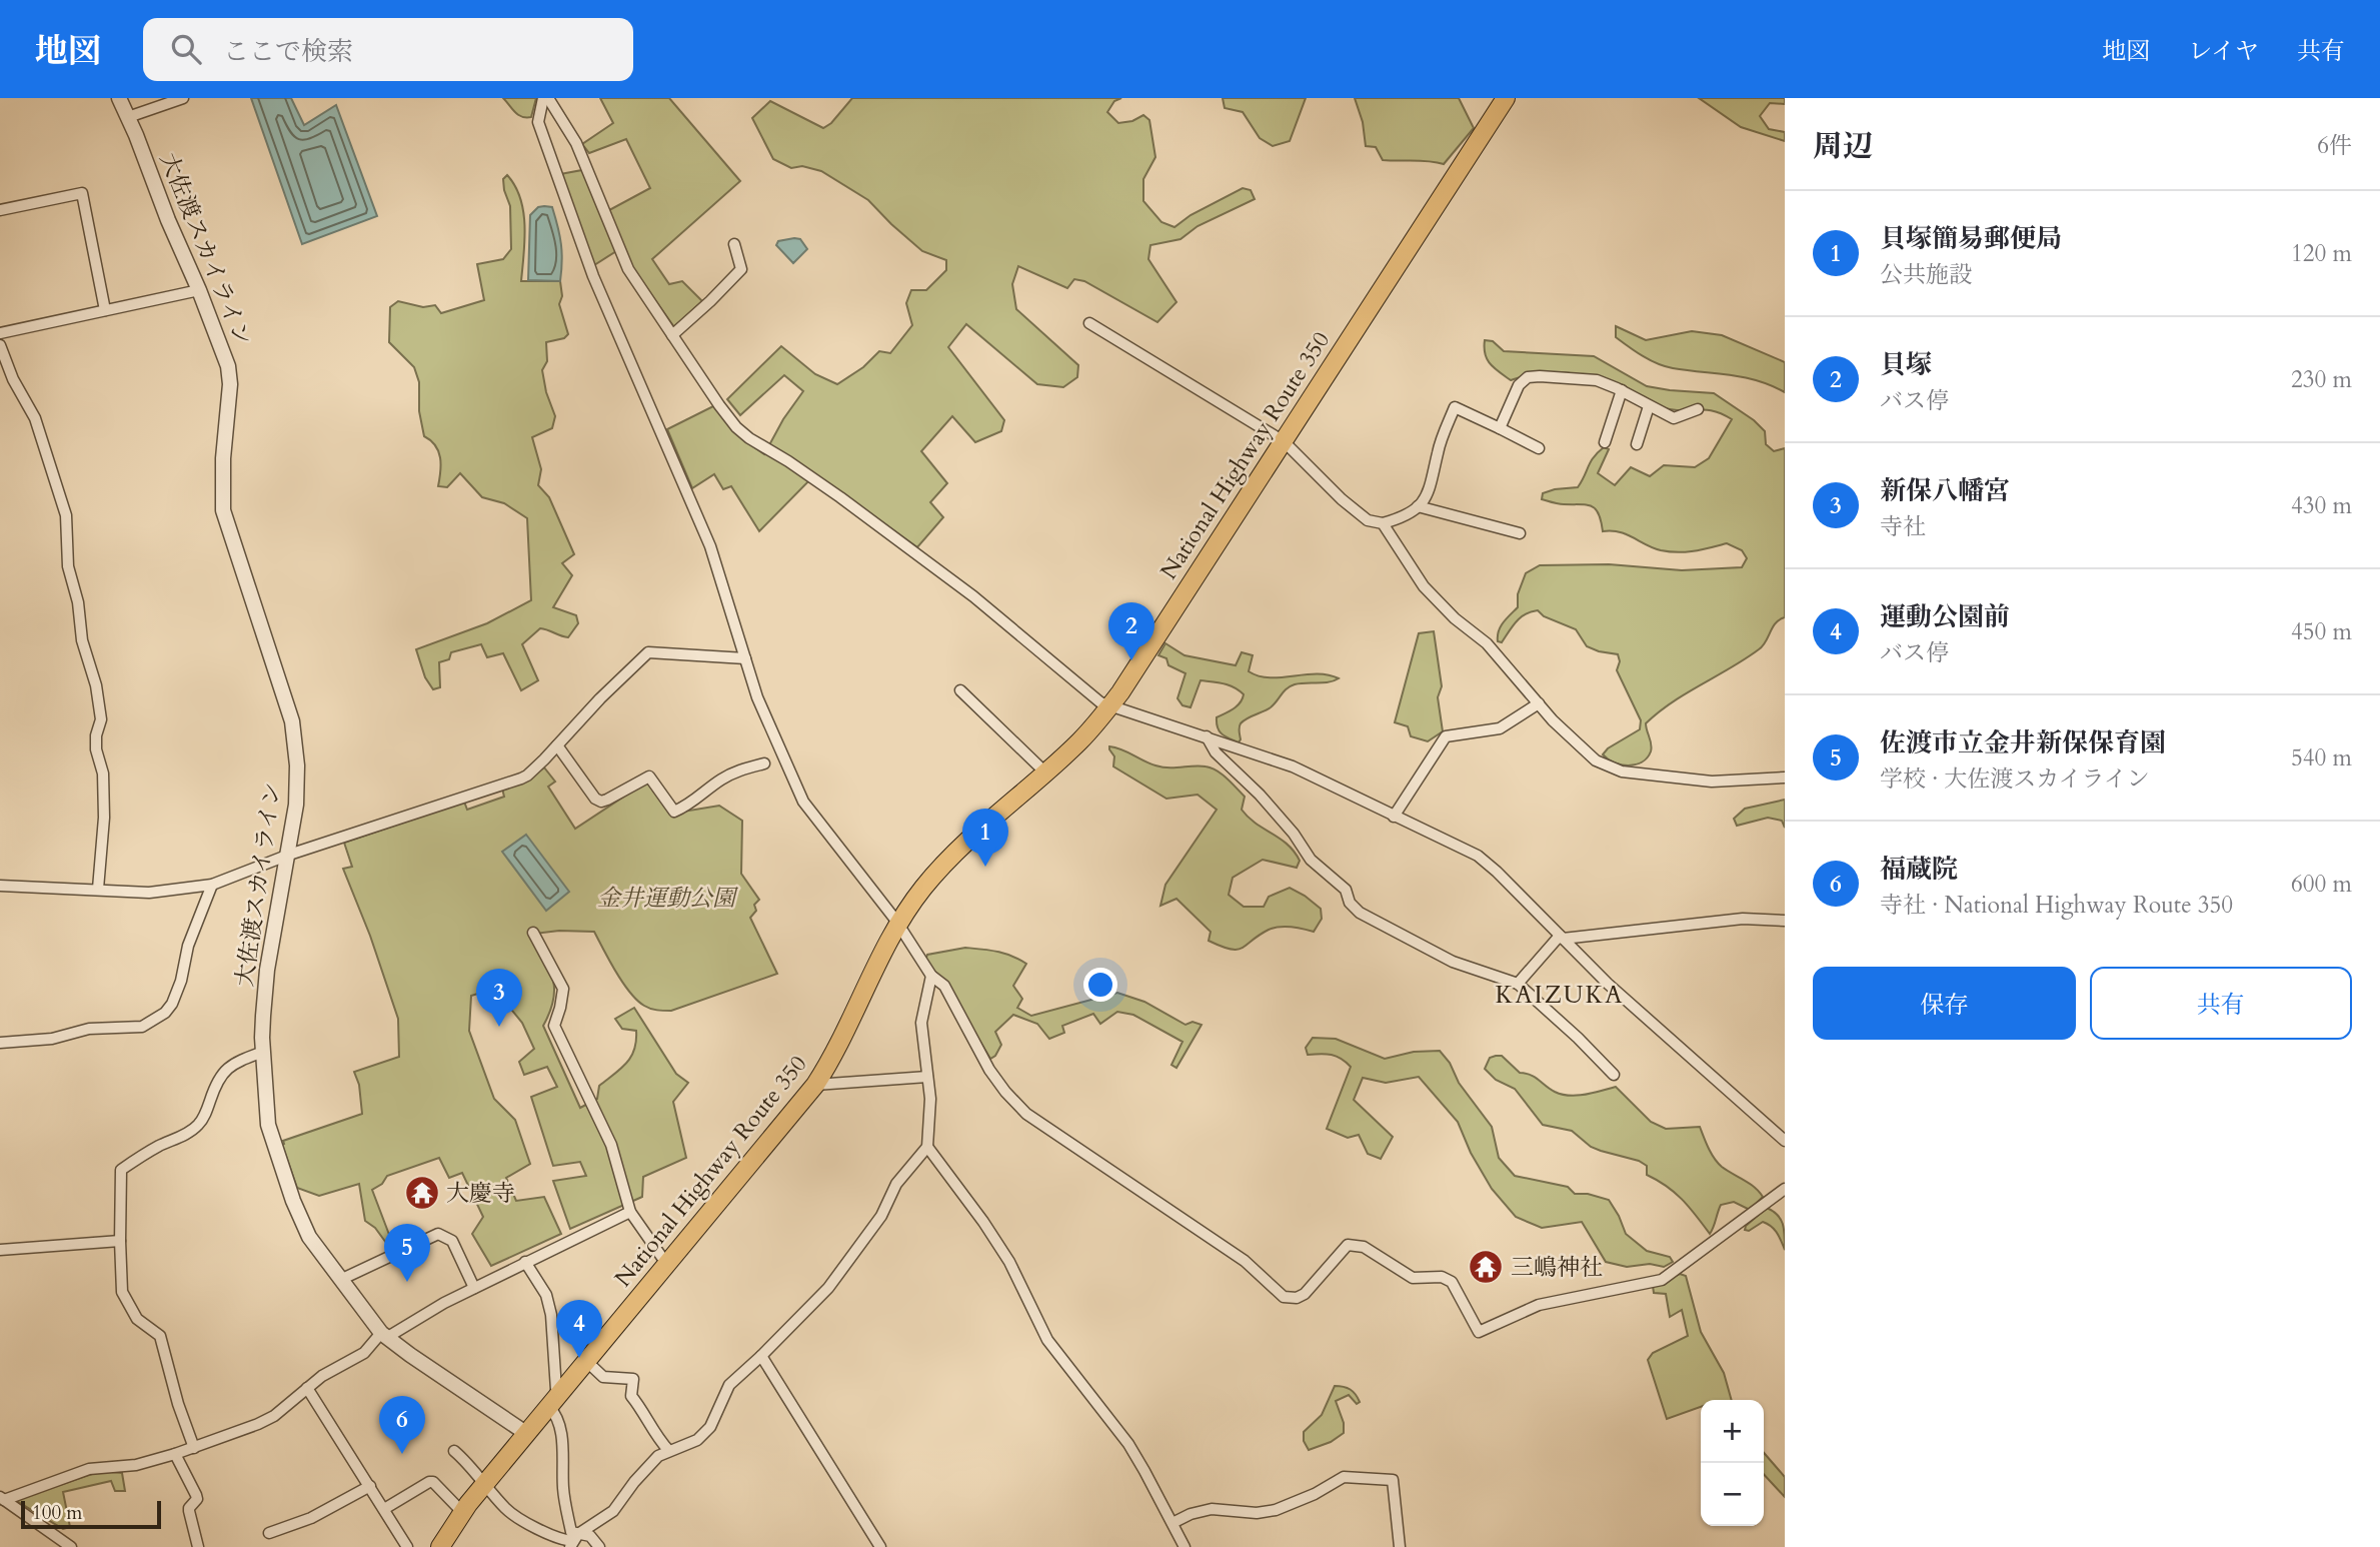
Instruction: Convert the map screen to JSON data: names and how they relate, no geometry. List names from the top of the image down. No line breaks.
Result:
{"streets":{"highway":["National Highway Route 350"],"street":["大佐渡スカイライン"]},"crossings":[["大佐渡スカイライン","National Highway Route 350"]],"districts":["KAIZUKA"],"parks":["金井運動公園"],"places":{"temple":["大慶寺","三嶋神社"]},"scale_bar":"100 m","page":{"header":"地図","search":"ここで検索","nav":["地図","レイヤ","共有"],"heading":["周辺","6件"],"list":[{"mark":"1","name":"貝塚簡易郵便局","note":"公共施設","value":"120 m"},{"mark":"2","name":"貝塚","note":"バス停","value":"230 m"},{"mark":"3","name":"新保八幡宮","note":"寺社","value":"430 m"},{"mark":"4","name":"運動公園前","note":"バス停","value":"450 m"},{"mark":"5","name":"佐渡市立金井新保保育園","note":"学校 · 大佐渡スカイライン","value":"540 m"},{"mark":"6","name":"福蔵院","note":"寺社 · National Highway Route 350","value":"600 m"}],"pins":["2","1","3","5","4","6"],"buttons":["保存","共有"],"map_buttons":["+","−"],"scale":"100 m"}}
